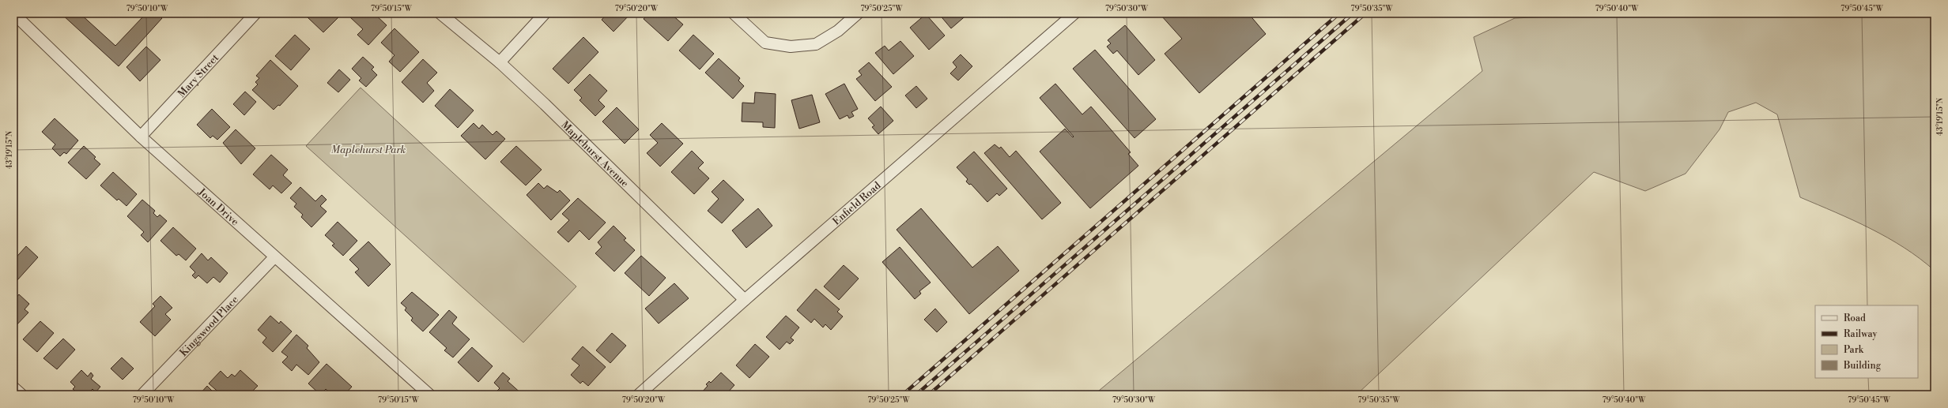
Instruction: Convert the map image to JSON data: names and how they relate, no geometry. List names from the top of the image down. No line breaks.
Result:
{"streets":{"street":["Mary Street","Maplehurst Avenue","Enfield Road","Joan Drive","Kingswood Place"]},"crossings":[["Mary Street","Joan Drive"],["Maplehurst Avenue","Enfield Road"],["Joan Drive","Kingswood Place"]],"parks":["Maplehurst Park"],"legend":["Road","Railway","Park","Building"],"coordinates":["79°50'10\"W","79°50'15\"W","79°50'20\"W","79°50'25\"W","79°50'30\"W","79°50'35\"W","79°50'40\"W","79°50'45\"W","43°19'15\"N"]}
